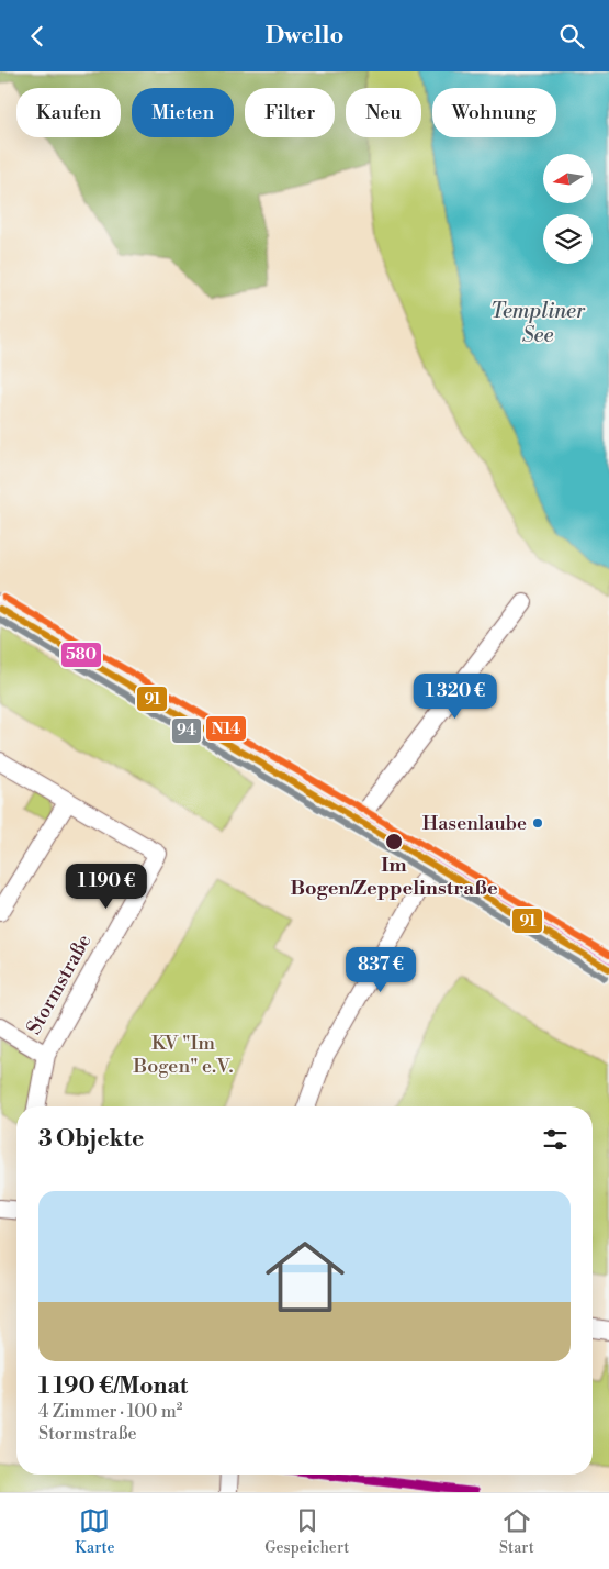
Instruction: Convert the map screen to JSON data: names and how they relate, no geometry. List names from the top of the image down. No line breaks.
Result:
{"streets":{"street":["Stormstraße"]},"water":["Templiner See"],"parks":["KV \"Im Bogen\" e.V."],"places":["Hasenlaube","Im Bogen/Zeppelinstraße"],"lines":["transit line N14","transit line 580","transit line 91","transit line 94"],"north":"left","page":{"header":"Dwello","chip":["Kaufen","Mieten","Filter","Neu","Wohnung"],"price":["1 320 €","1 190 €","837 €"],"heading":"3 Objekte","list":[{"name":"1 190 €/Monat","note":"4 Zimmer · 100 m² · Stormstraße"}],"tabs":["Karte","Gespeichert","Start"]}}
